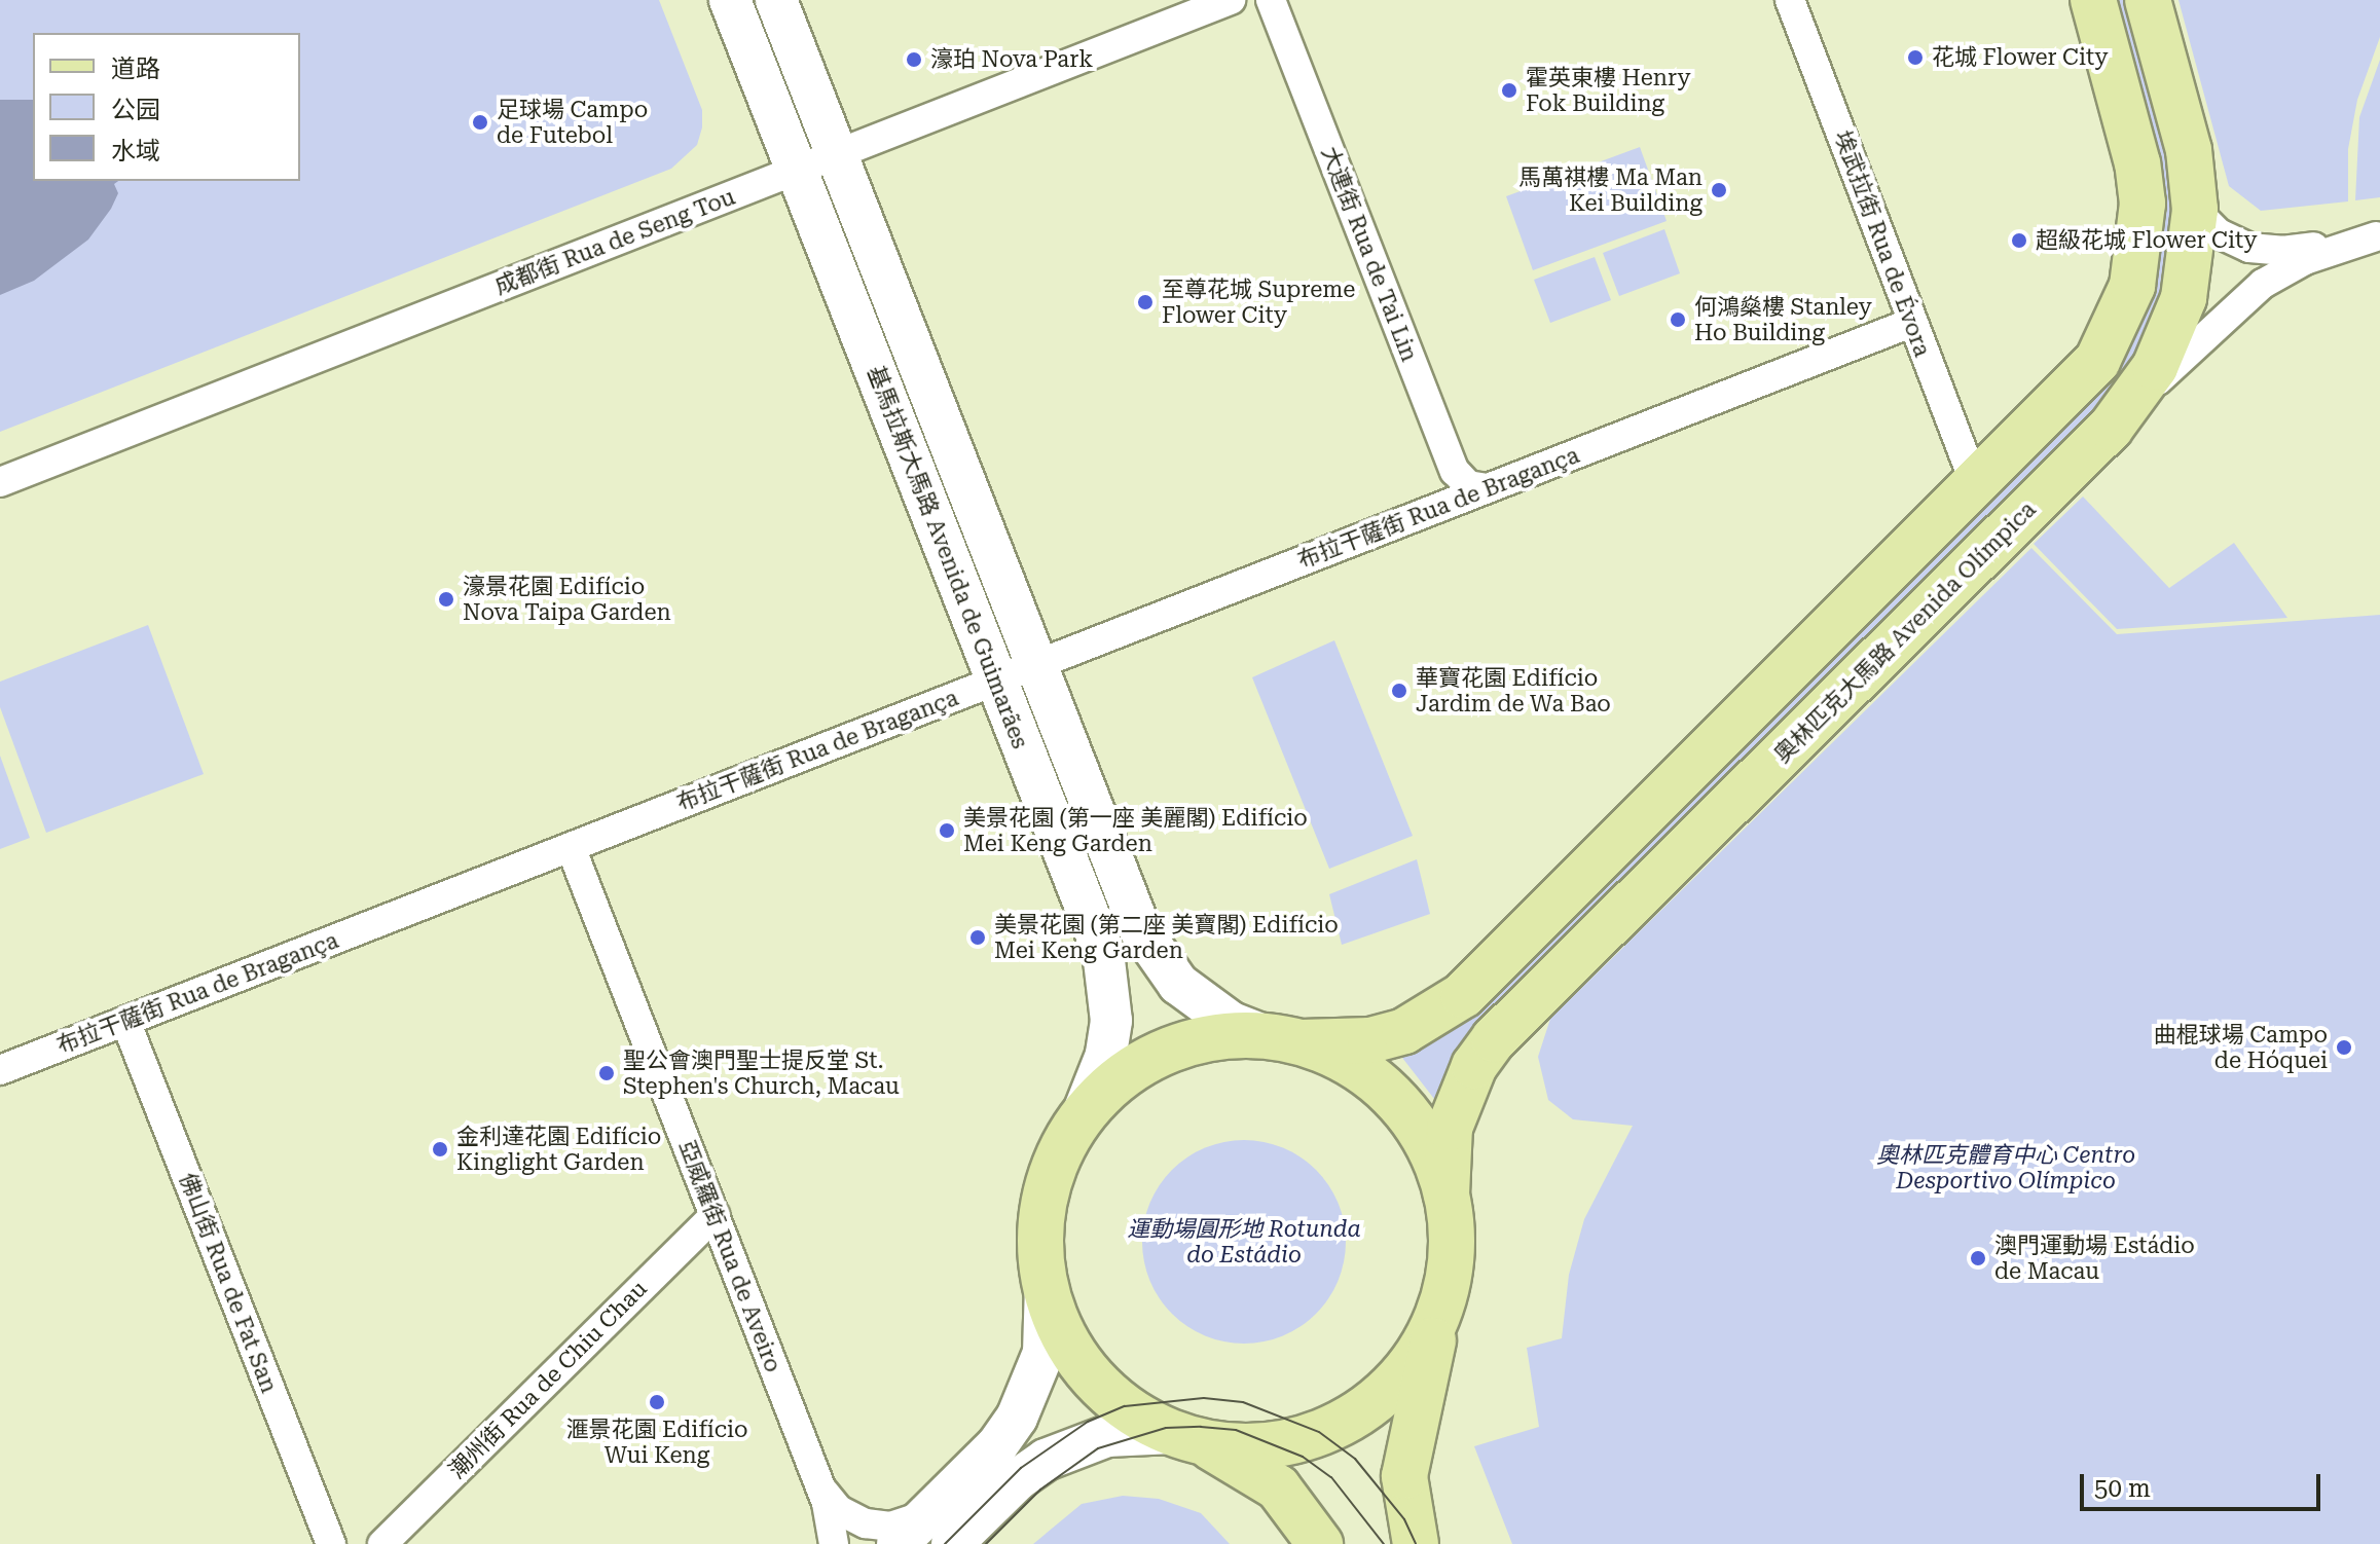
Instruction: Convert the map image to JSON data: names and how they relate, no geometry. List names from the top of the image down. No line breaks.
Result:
{"streets":{"main road":["基馬拉斯大馬路 Avenida de Guimarães","奧林匹克大馬路 Avenida Olímpica"],"street":["成都街 Rua de Seng Tou","埃武拉街 Rua de Évora","大連街 Rua de Tai Lin","布拉干薩街 Rua de Bragança","亞威羅街 Rua de Aveiro","佛山街 Rua de Fat San","潮州街 Rua de Chiu Chau"]},"crossings":[["成都街 Rua de Seng Tou","基馬拉斯大馬路 Avenida de Guimarães"],["埃武拉街 Rua de Évora","布拉干薩街 Rua de Bragança"],["布拉干薩街 Rua de Bragança","基馬拉斯大馬路 Avenida de Guimarães"],["布拉干薩街 Rua de Bragança","亞威羅街 Rua de Aveiro"],["布拉干薩街 Rua de Bragança","佛山街 Rua de Fat San"],["亞威羅街 Rua de Aveiro","潮州街 Rua de Chiu Chau"]],"parks":["奧林匹克體育中心 Centro Desportivo Olímpico","運動場圓形地 Rotunda do Estádio"],"places":["花城 Flower City","濠珀 Nova Park","霍英東樓 Henry Fok Building","足球場 Campo de Futebol","馬萬祺樓 Ma Man Kei Building","超級花城 Flower City","至尊花城 Supreme Flower City","何鴻燊樓 Stanley Ho Building","濠景花園 Edifício Nova Taipa Garden","華寶花園 Edifício Jardim de Wa Bao","美景花園 (第一座 美麗閣) Edifício Mei Keng Garden","美景花園 (第二座 美寶閣) Edifício Mei Keng Garden","曲棍球場 Campo de Hóquei","聖公會澳門聖士提反堂 St. Stephen's Church, Macau","金利達花園 Edifício Kinglight Garden","澳門運動場 Estádio de Macau","滙景花園 Edifício Wui Keng"],"legend":["道路","公园","水域"],"scale_bar":"50 m"}
